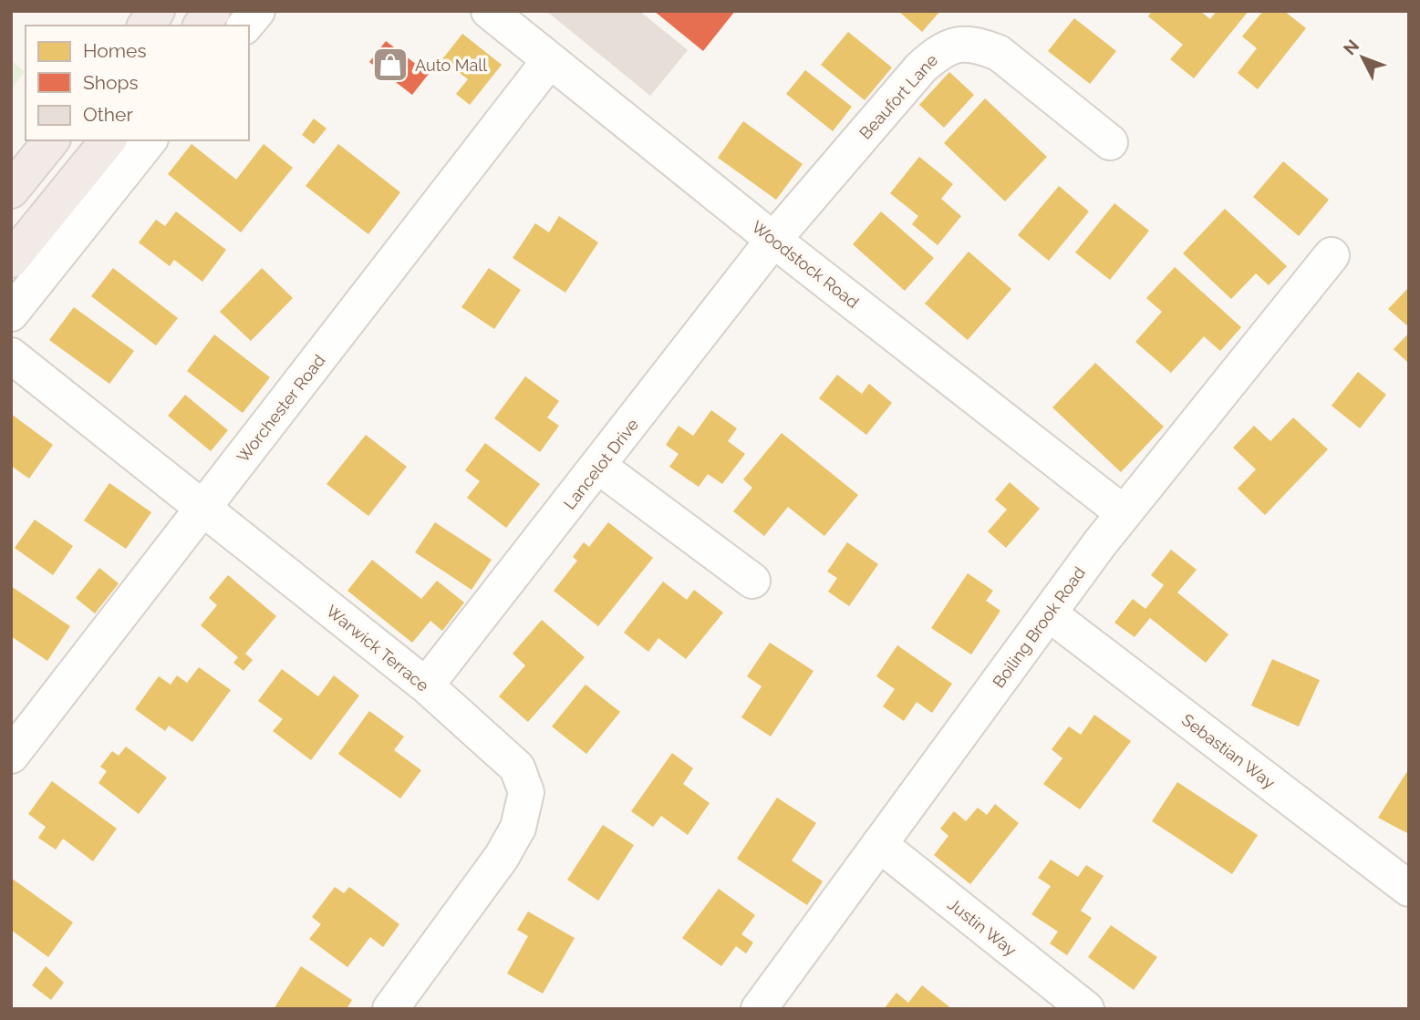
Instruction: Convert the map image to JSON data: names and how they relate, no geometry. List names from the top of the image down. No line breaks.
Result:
{"streets":{"street":["Beaufort Lane","Woodstock Road","Worchester Road","Lancelot Drive","Boiling Brook Road","Warwick Terrace","Sebastian Way","Justin Way"]},"crossings":[["Beaufort Lane","Woodstock Road"],["Beaufort Lane","Lancelot Drive"],["Woodstock Road","Worchester Road"],["Woodstock Road","Lancelot Drive"],["Woodstock Road","Boiling Brook Road"],["Worchester Road","Warwick Terrace"],["Lancelot Drive","Warwick Terrace"],["Boiling Brook Road","Sebastian Way"],["Boiling Brook Road","Justin Way"]],"places":{"shop":["Auto Mall"]},"legend":["Homes","Shops","Other"],"north":"top left"}
